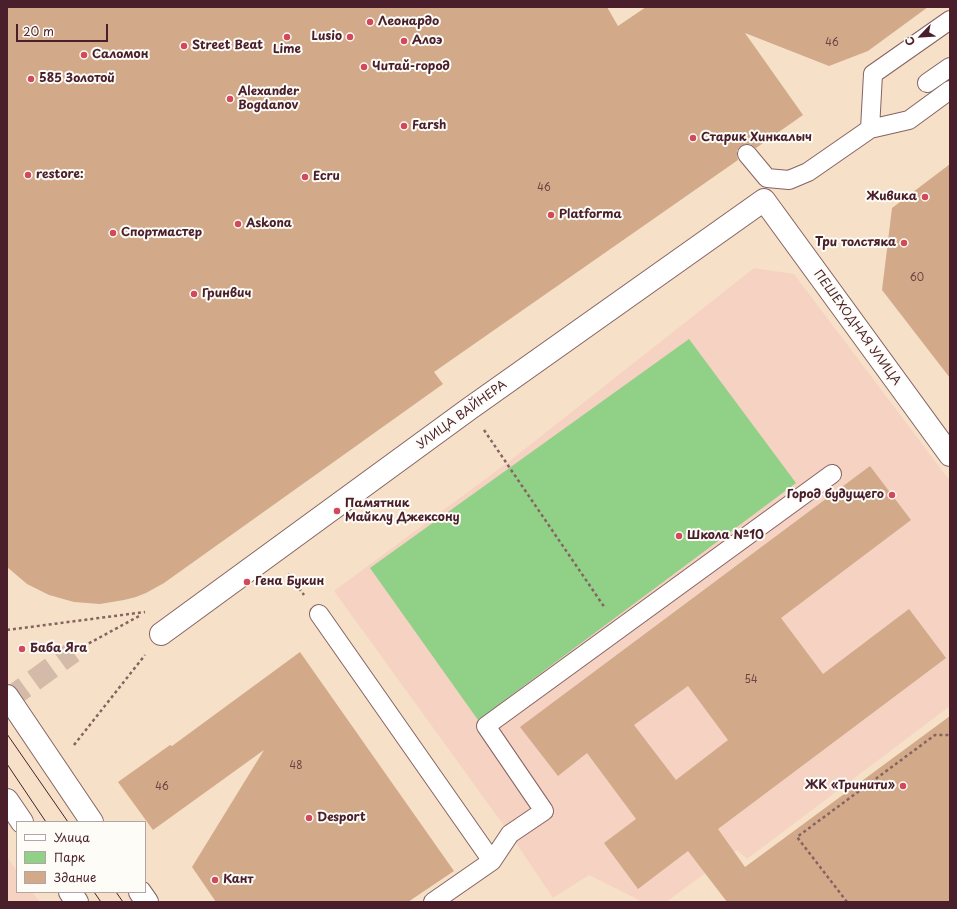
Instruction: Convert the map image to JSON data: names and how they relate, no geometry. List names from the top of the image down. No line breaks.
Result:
{"streets":{"street":["ПЕШЕХОДНАЯ УЛИЦА","УЛИЦА ВАЙНЕРА"]},"crossings":[["ПЕШЕХОДНАЯ УЛИЦА","УЛИЦА ВАЙНЕРА"]],"places":["Леонардо","Lime","Lusio","Алоэ","Street Beat","Саломон","Читай-город","585 Золотой","Alexander Bogdanov","Farsh","Старик Хинкалыч","restore:","Ecru","Живика","Platforma","Askona","Спортмастер","Три толстяка","Гринвич","Город будущего","Памятник Майклу Джексону","Школа №10","Гена Букин","Баба Яга","ЖК «Тринити»","Desport","Кант"],"house_numbers":["46","46","60","54","48","46"],"legend":["Улица","Парк","Здание"],"scale_bar":"20 m","north":"bottom left"}
